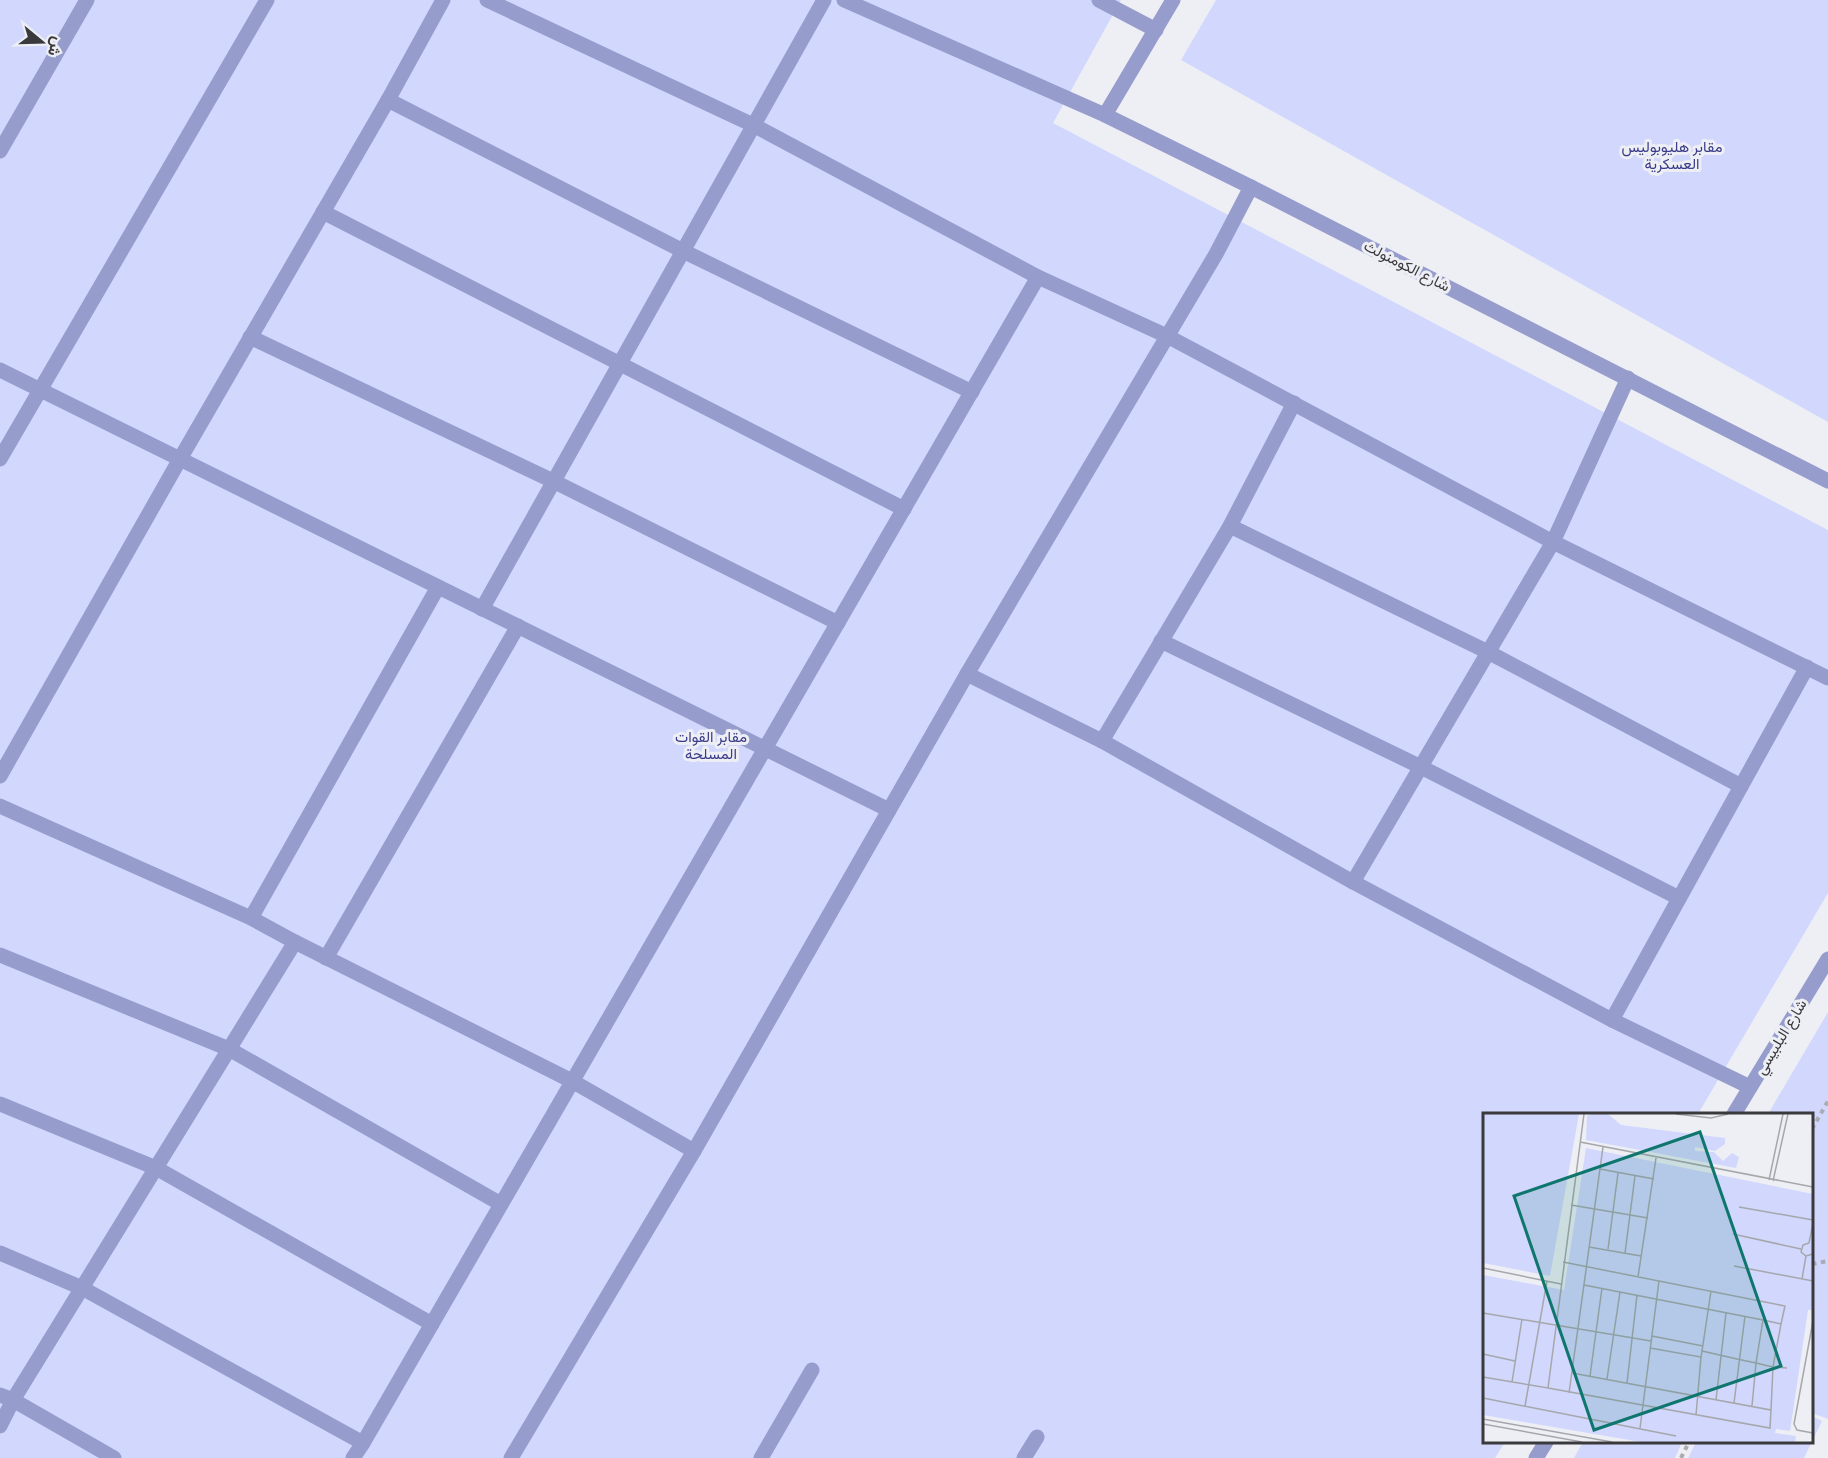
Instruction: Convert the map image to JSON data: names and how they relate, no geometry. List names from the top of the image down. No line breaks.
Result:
{"streets":{"street":["شارع الكومنولث","شارع البلبيسي"]},"parks":["مقابر هليوبوليس العسكرية","مقابر القوات المسلحة"],"north":"right"}
